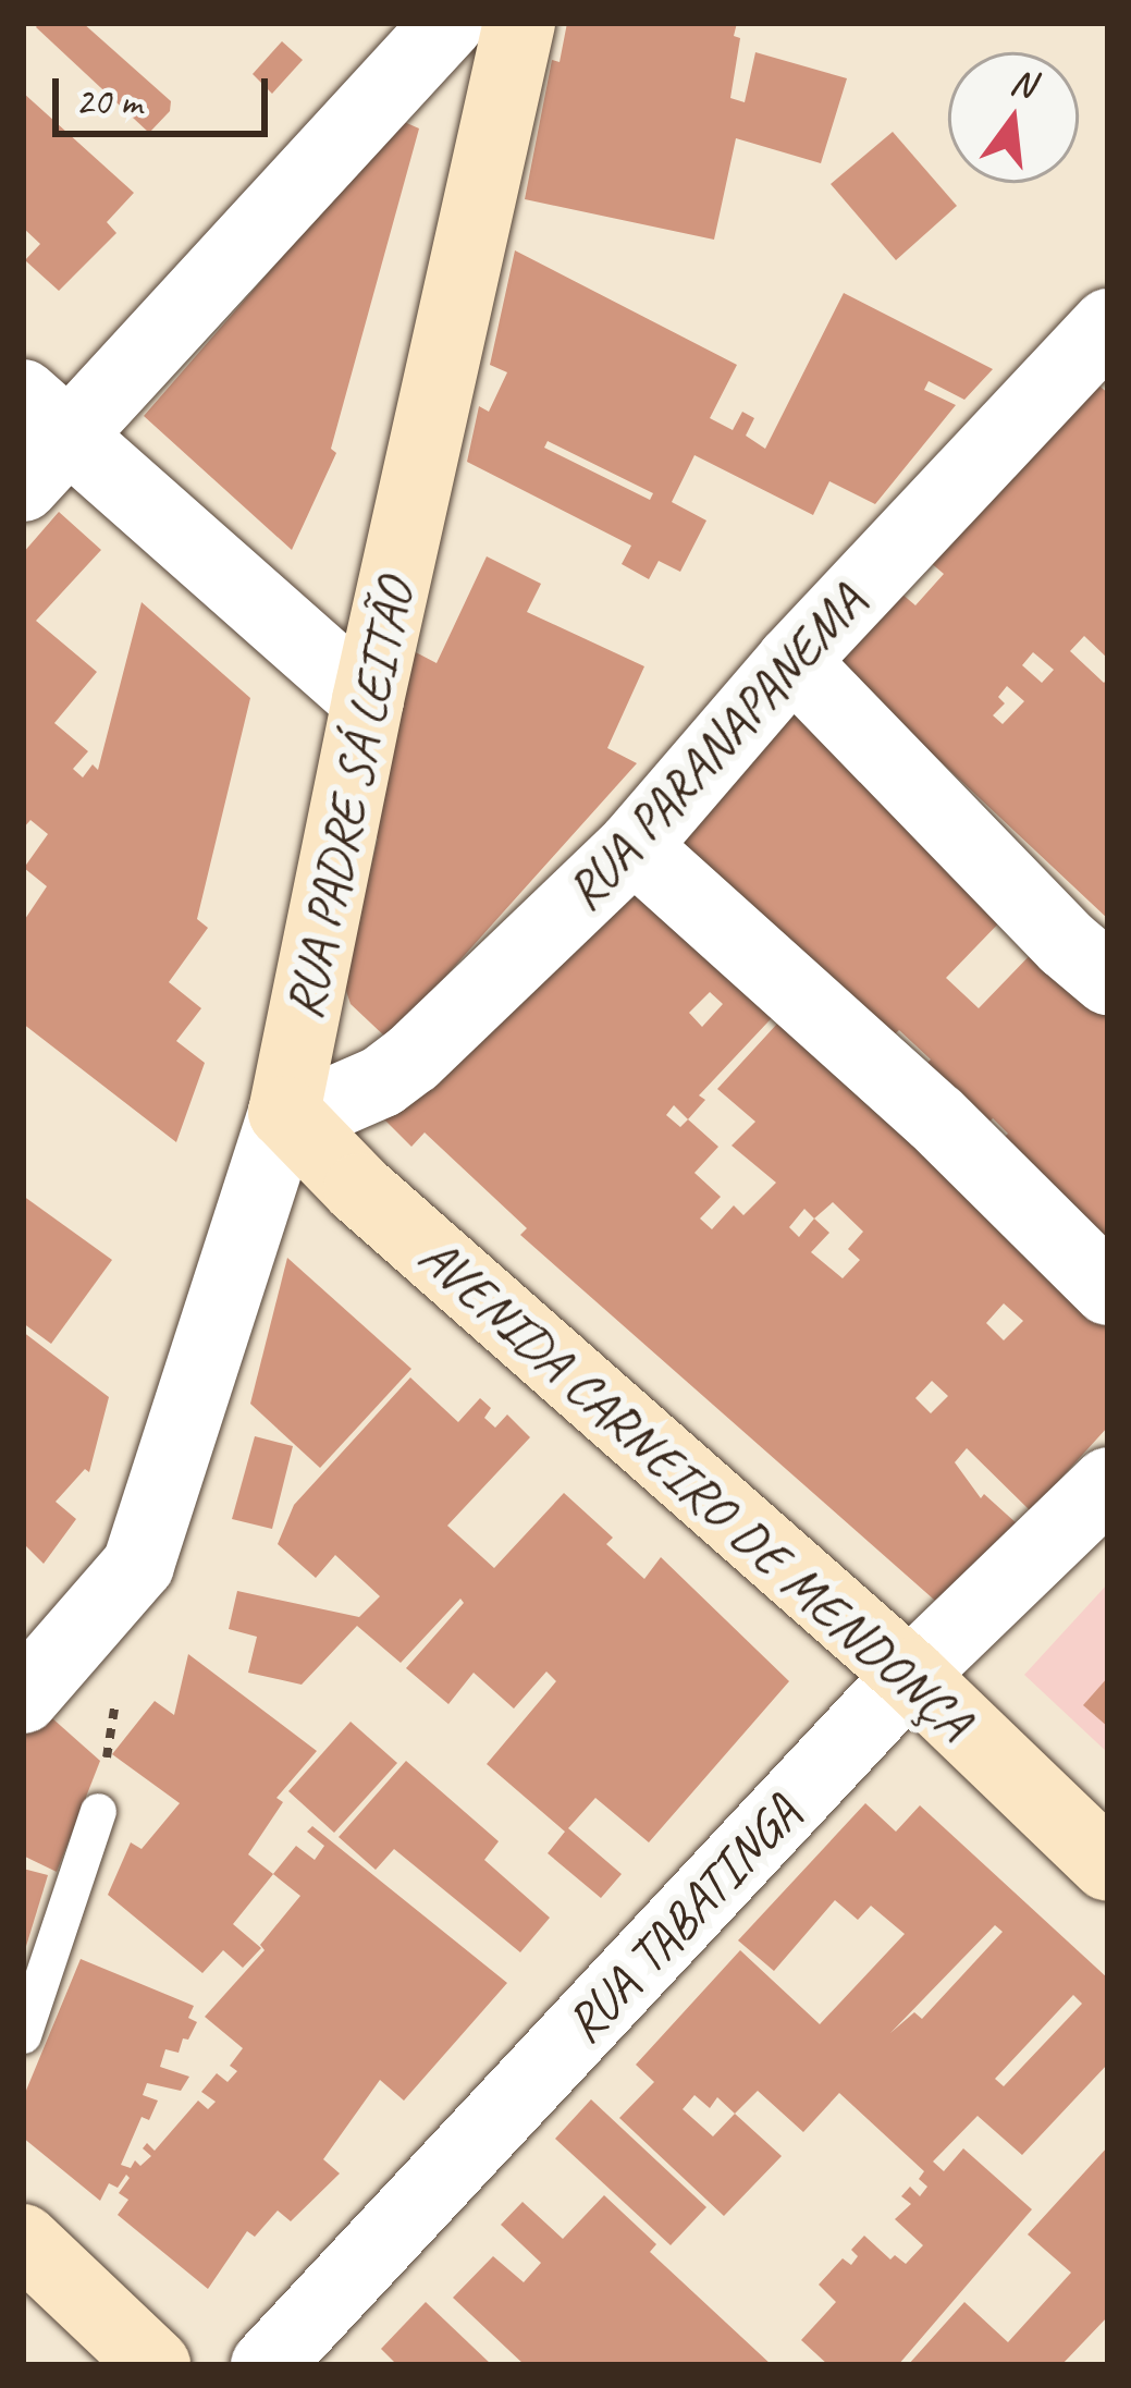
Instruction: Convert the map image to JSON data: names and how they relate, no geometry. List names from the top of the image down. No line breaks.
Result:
{"streets":{"main road":["RUA PADRE SÁ LEITÃO","AVENIDA CARNEIRO DE MENDONÇA"],"street":["RUA PARANAPANEMA","RUA TABATINGA"]},"crossings":[["RUA PARANAPANEMA","RUA PADRE SÁ LEITÃO"],["RUA PARANAPANEMA","AVENIDA CARNEIRO DE MENDONÇA"],["RUA PADRE SÁ LEITÃO","AVENIDA CARNEIRO DE MENDONÇA"],["AVENIDA CARNEIRO DE MENDONÇA","RUA TABATINGA"]],"scale_bar":"20 m","north":"top"}
